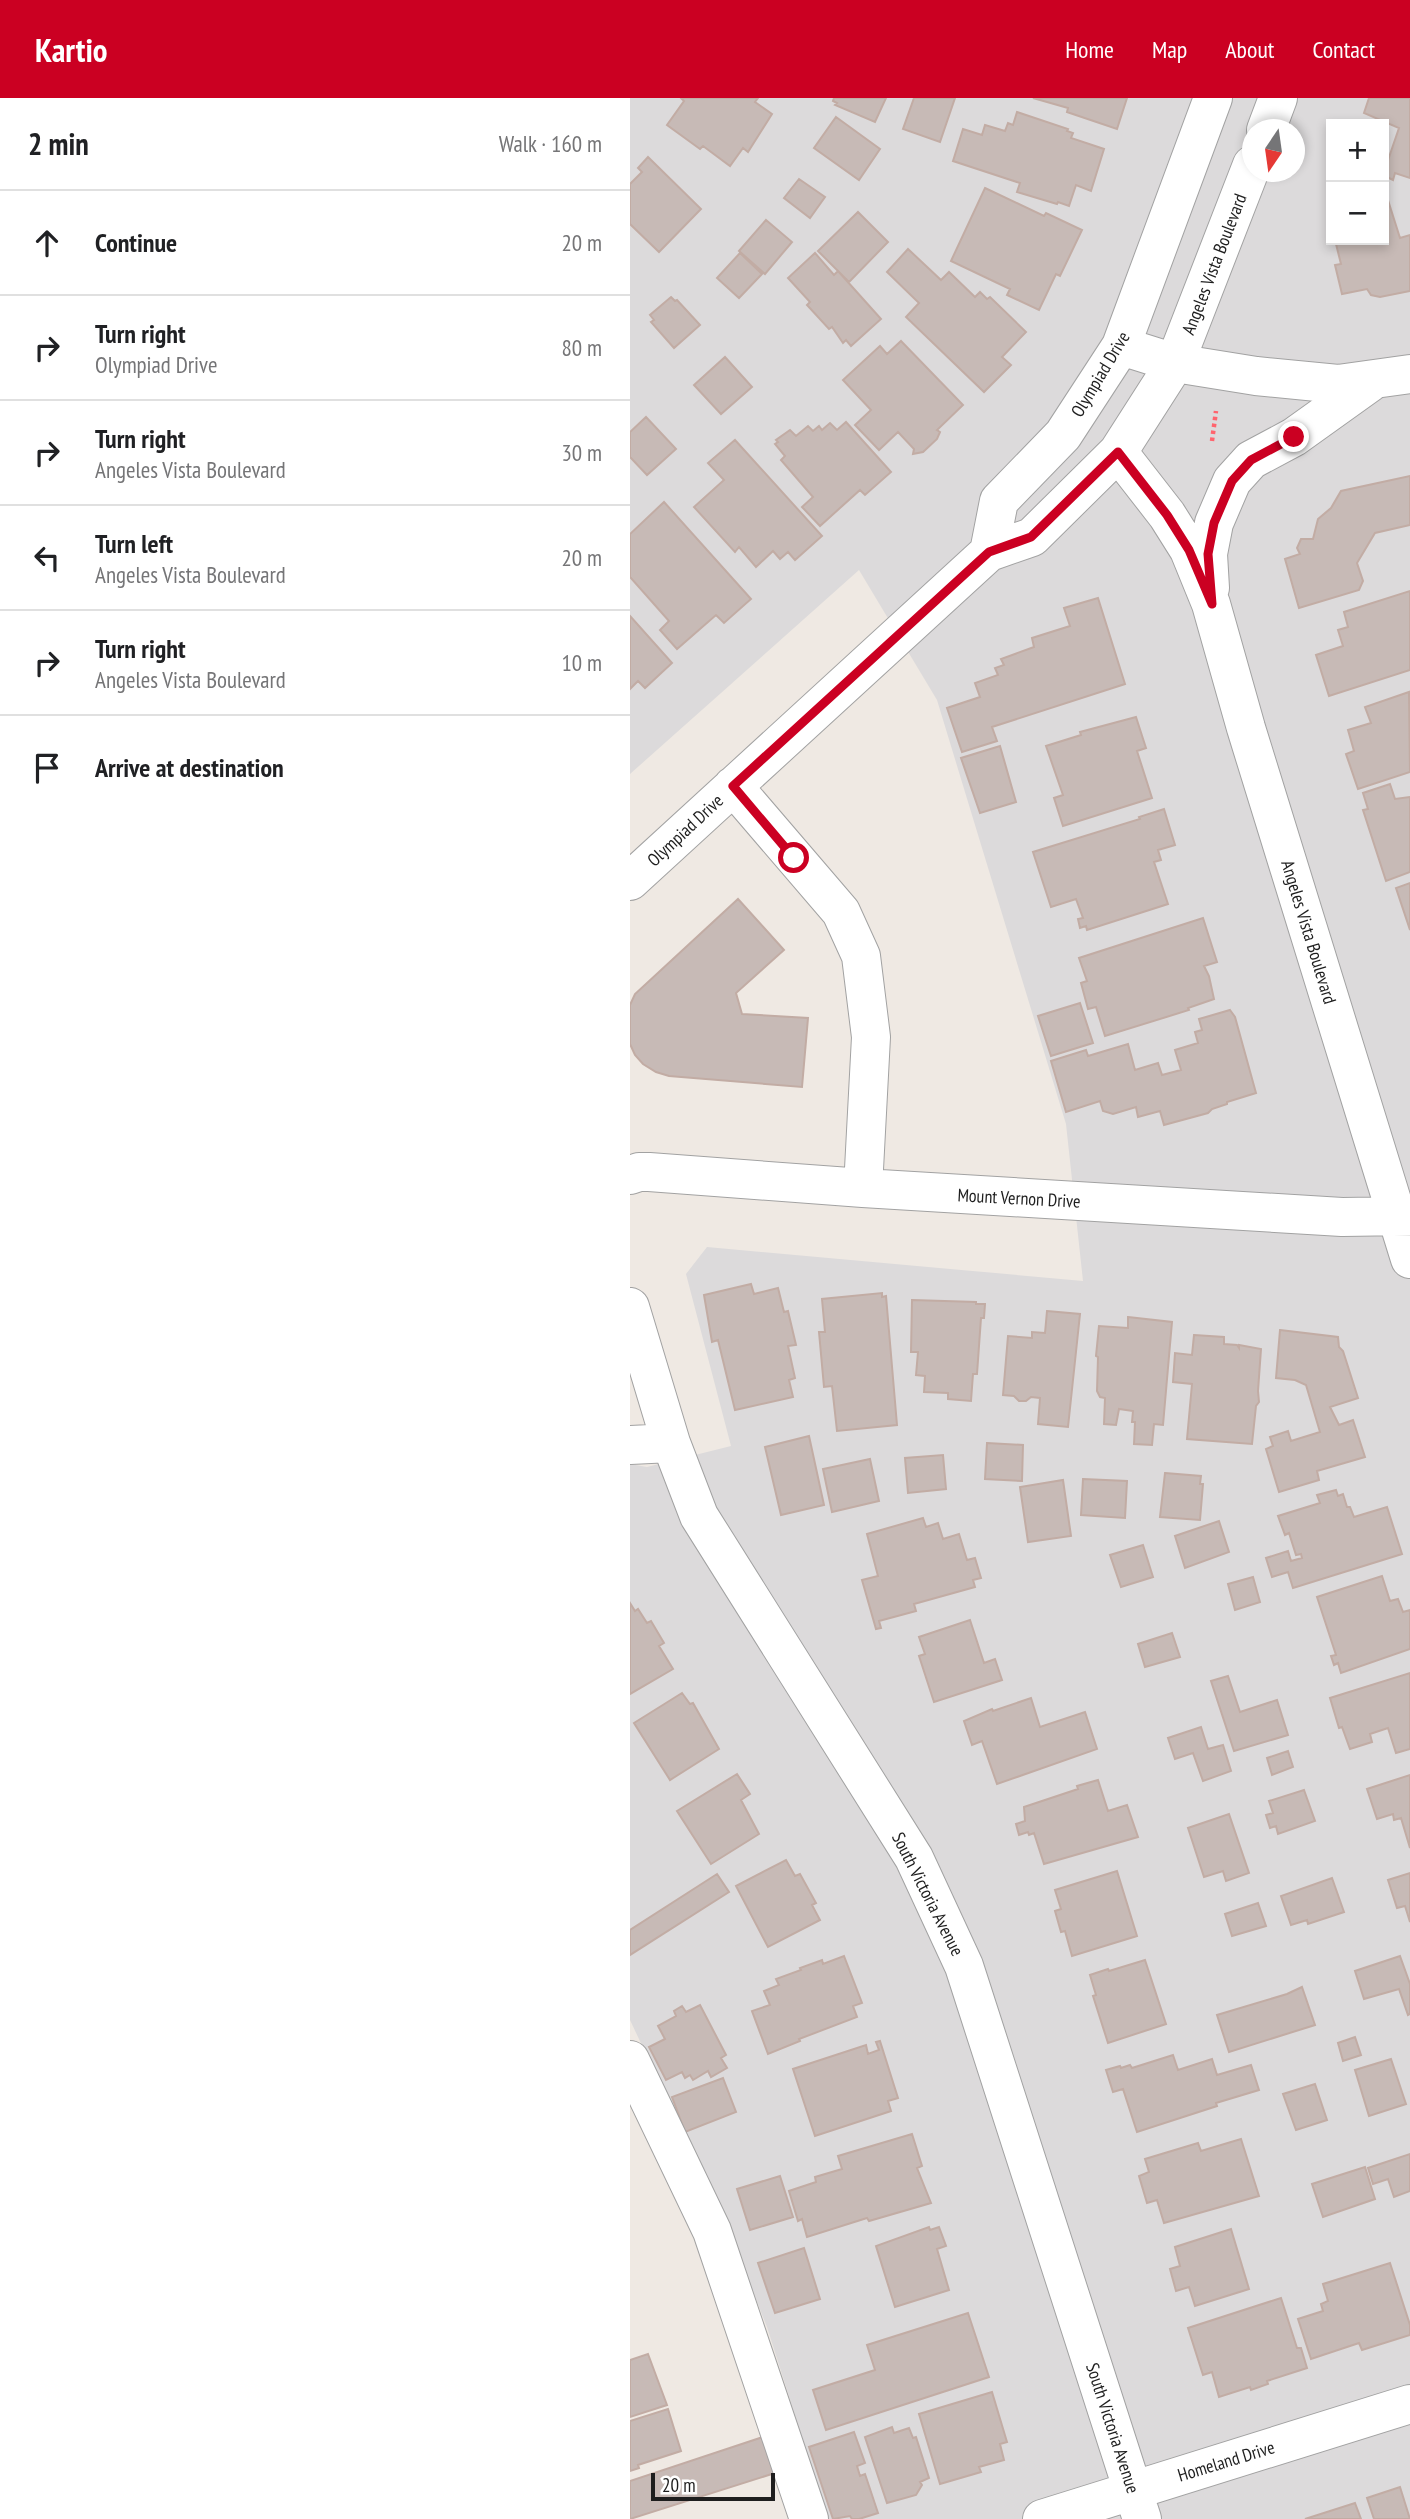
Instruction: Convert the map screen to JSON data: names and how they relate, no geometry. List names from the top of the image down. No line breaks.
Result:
{"streets":{"street":["Angeles Vista Boulevard","Olympiad Drive","Mount Vernon Drive","South Victoria Avenue","Homeland Drive"]},"crossings":[["Angeles Vista Boulevard","Olympiad Drive"],["Angeles Vista Boulevard","Mount Vernon Drive"],["South Victoria Avenue","Homeland Drive"]],"scale_bar":"20 m","north":"bottom","page":{"header":"Kartio","nav":["Home","Map","About","Contact"],"heading":["2 min","Walk · 160 m"],"map_buttons":["+","−"],"list":[["Continue","20 m"],["Turn right","Olympiad Drive","80 m"],["Turn right","Angeles Vista Boulevard","30 m"],["Turn left","Angeles Vista Boulevard","20 m"],["Turn right","Angeles Vista Boulevard","10 m"],"Arrive at destination"],"scale":"20 m"}}
